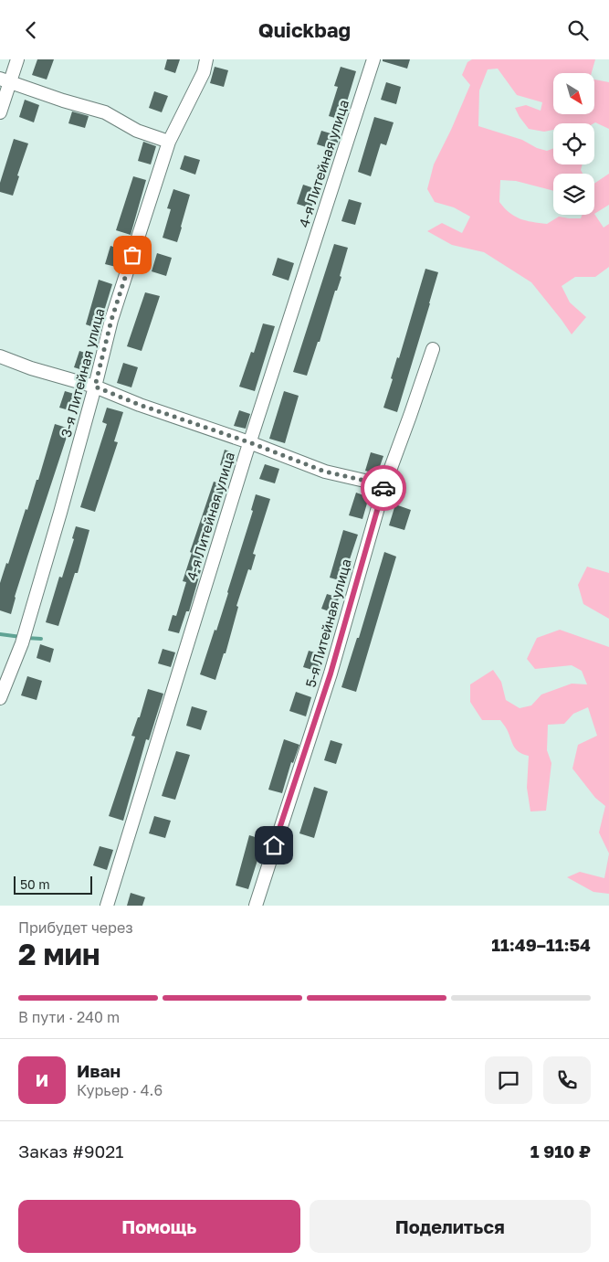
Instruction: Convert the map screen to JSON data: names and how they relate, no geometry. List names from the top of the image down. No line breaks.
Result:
{"streets":{"street":["4-я Литейная улица","3-я Литейная улица","5-я Литейная улица"]},"scale_bar":"50 m","north":"bottom right","page":{"header":"Quickbag","scale":"50 m","heading":["2 мин","Прибудет через","11:49–11:54"],"panel":["Иван","Курьер · 4.6","Заказ #9021","1 910 ₽"],"bar":"В пути · 240 m","round":"И","buttons":["Помощь","Поделиться"]}}
